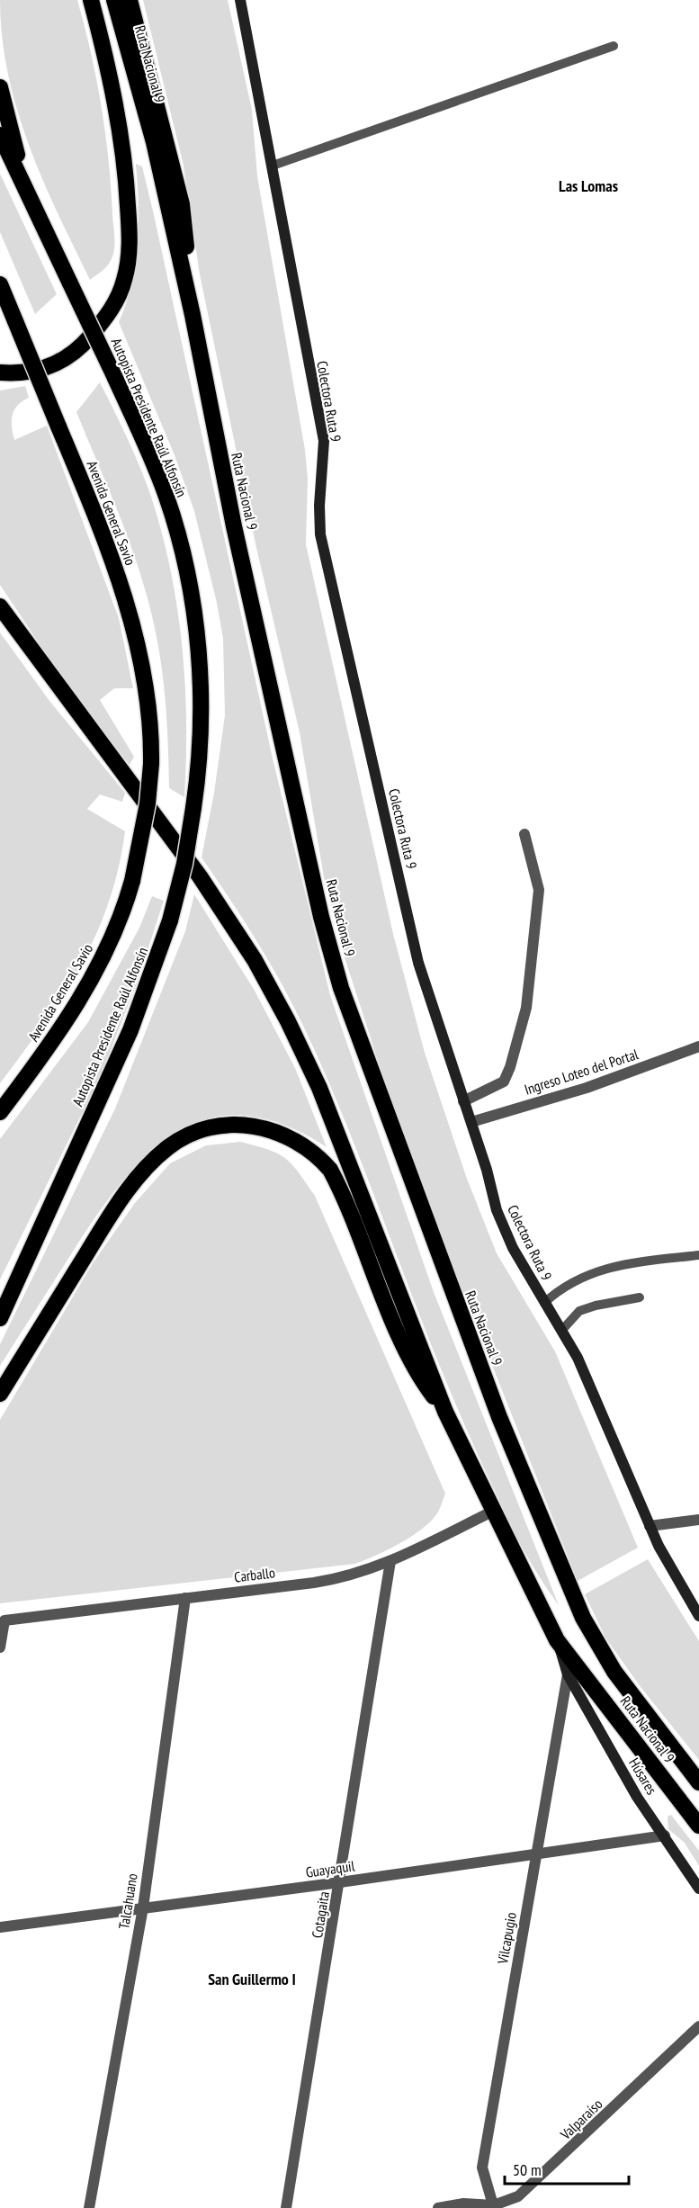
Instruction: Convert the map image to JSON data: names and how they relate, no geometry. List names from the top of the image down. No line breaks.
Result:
{"streets":{"highway":["Ruta Nacional 9","Autopista Presidente Raúl Alfonsín","Avenida General Savio"],"street":["Colectora Ruta 9","Ingreso Loteo del Portal","Carballo","Húsares","Guayaquil","Talcahuano","Cotagaita","Vilcapugio","Valparaíso"]},"crossings":[["Ruta Nacional 9","Carballo"],["Ruta Nacional 9","Húsares"],["Colectora Ruta 9","Ingreso Loteo del Portal"],["Carballo","Talcahuano"],["Carballo","Cotagaita"],["Húsares","Guayaquil"],["Húsares","Vilcapugio"],["Guayaquil","Talcahuano"],["Guayaquil","Cotagaita"],["Guayaquil","Vilcapugio"],["Vilcapugio","Valparaíso"]],"districts":["Las Lomas","San Guillermo I"],"scale_bar":"50 m"}
